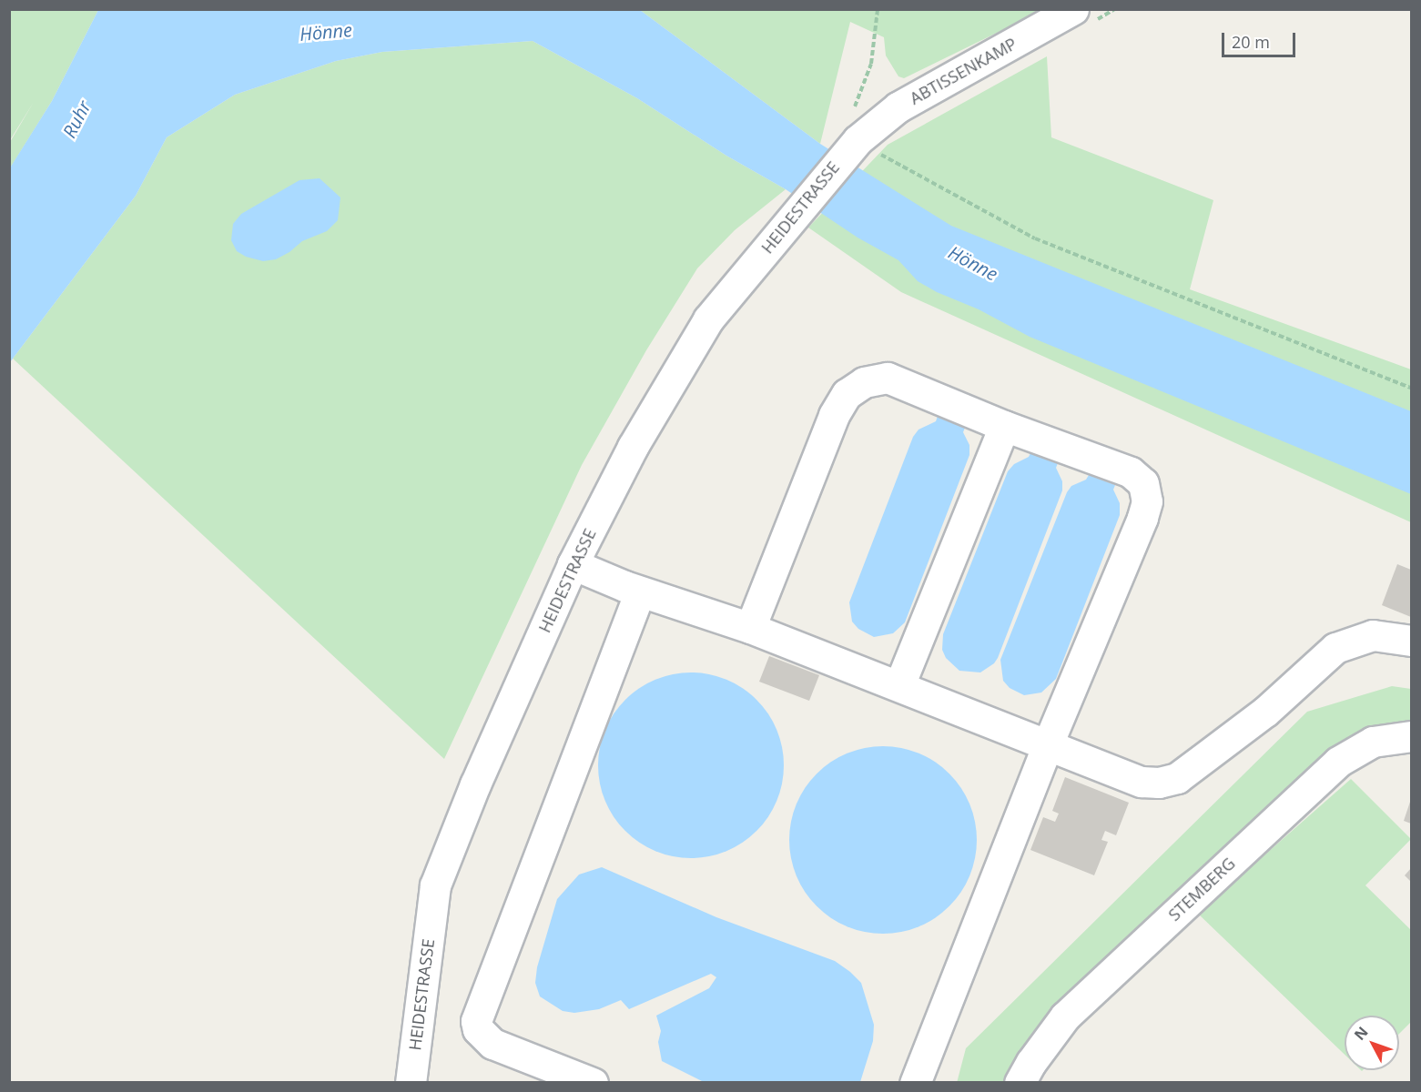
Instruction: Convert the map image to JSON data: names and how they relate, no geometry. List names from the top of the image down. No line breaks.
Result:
{"streets":{"street":["ABTISSENKAMP","HEIDESTRASSE","STEMBERG"]},"crossings":[["ABTISSENKAMP","HEIDESTRASSE"]],"water":["Hönne","Ruhr"],"scale_bar":"20 m","north":"top left"}
